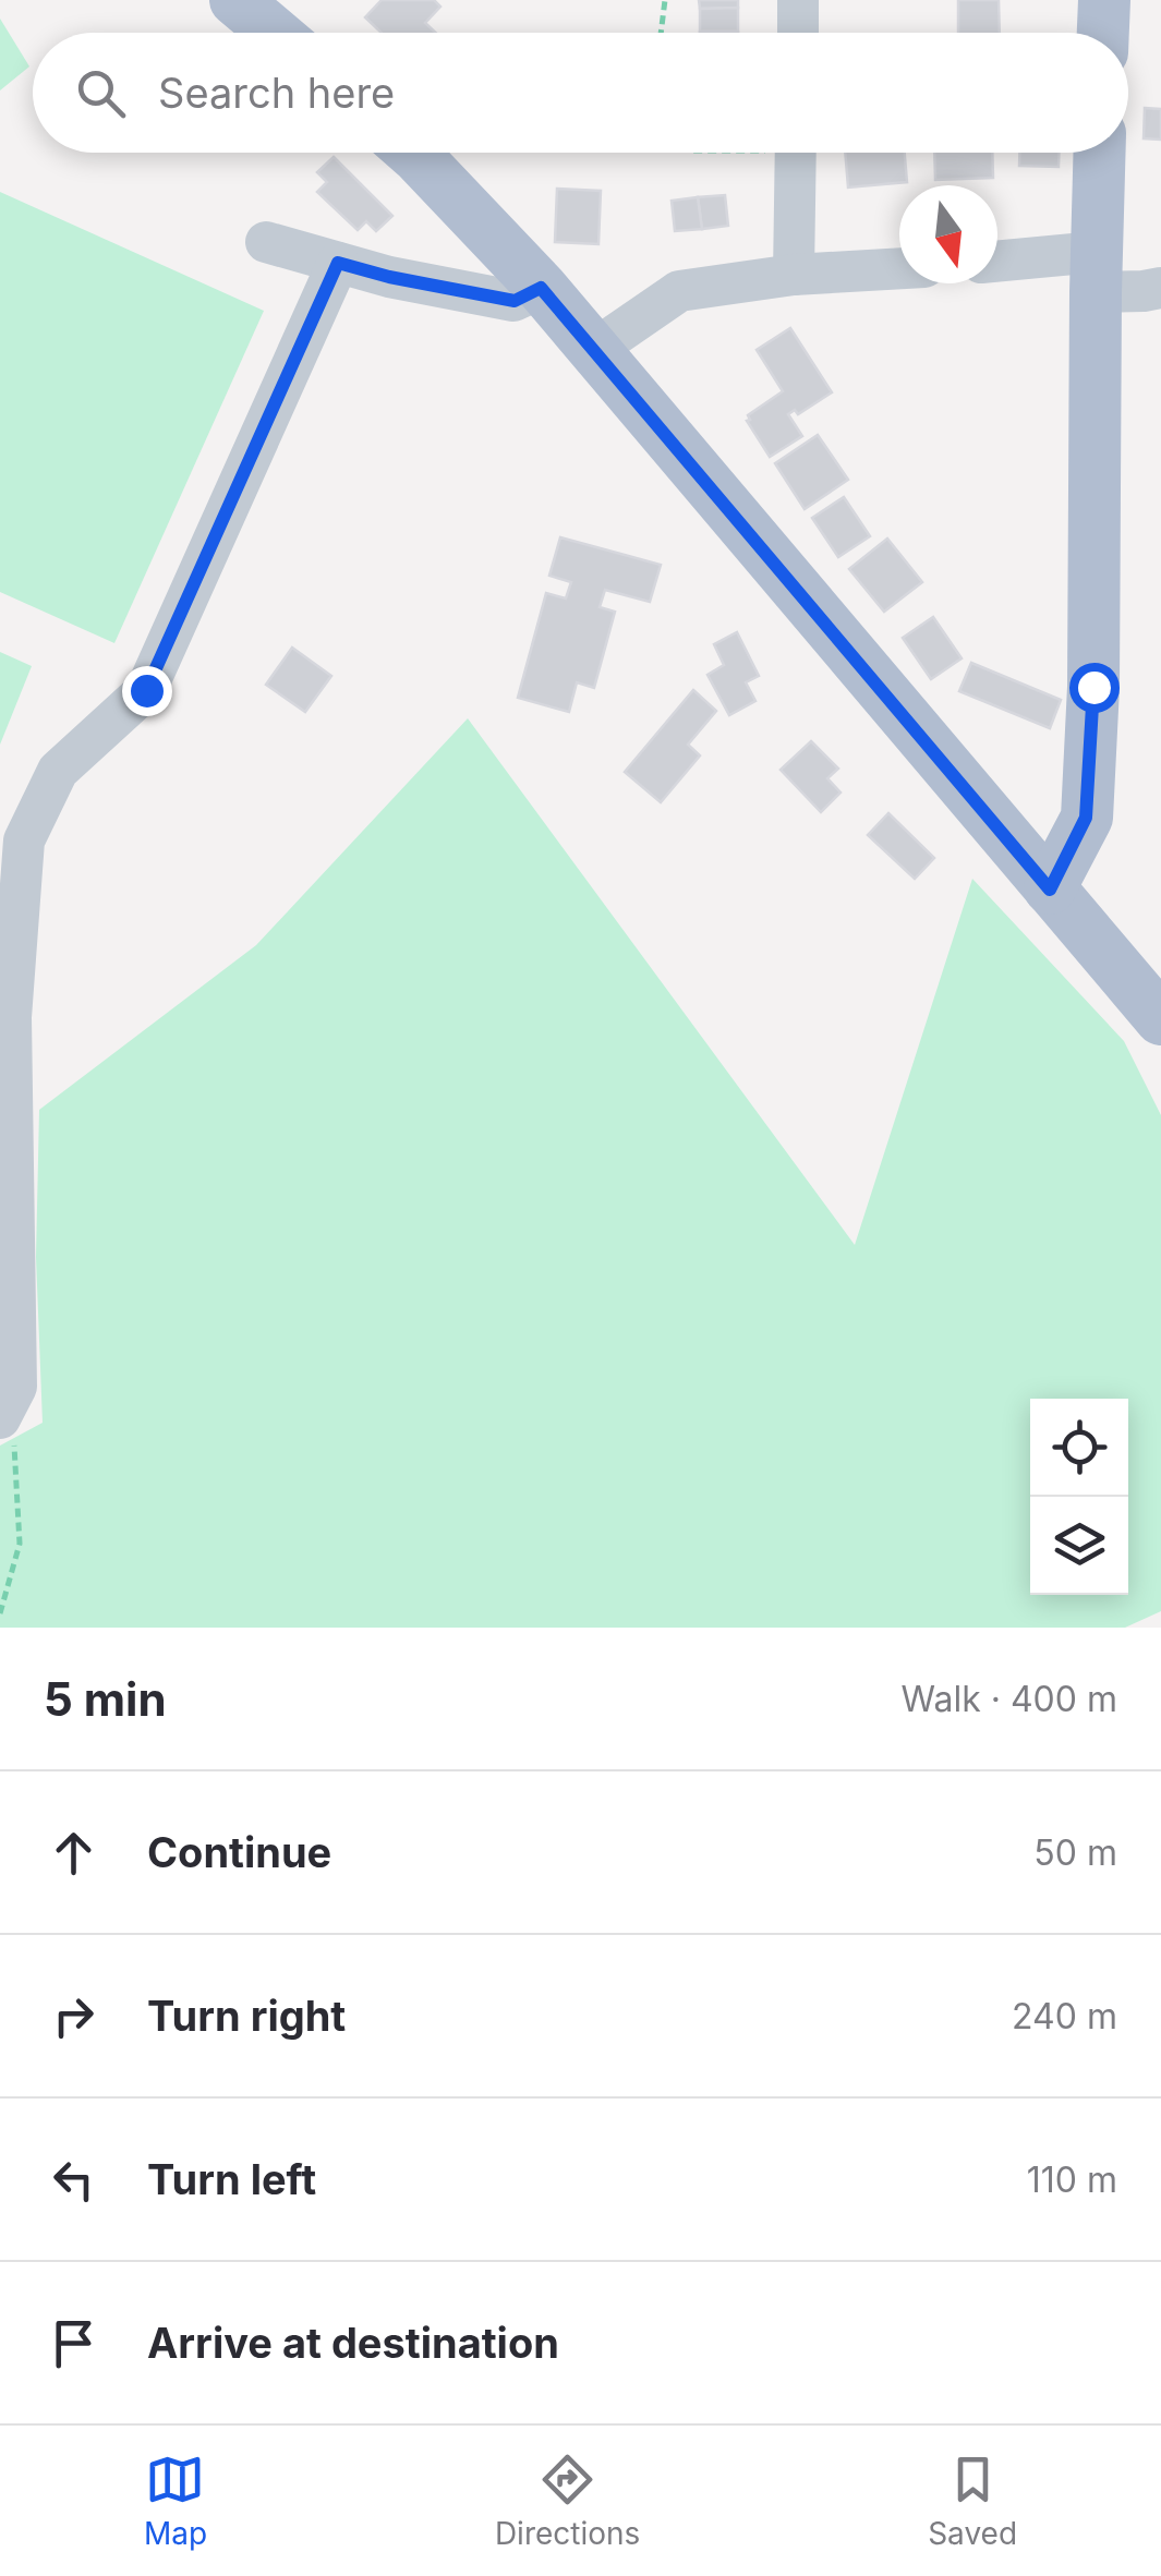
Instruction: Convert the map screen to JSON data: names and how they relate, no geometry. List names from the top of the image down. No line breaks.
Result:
{"north":"bottom","page":{"search":"Search here","heading":["5 min","Walk · 400 m"],"list":[["Continue","50 m"],["Turn right","240 m"],["Turn left","110 m"],"Arrive at destination"],"nav":["Map","Directions","Saved"]}}
